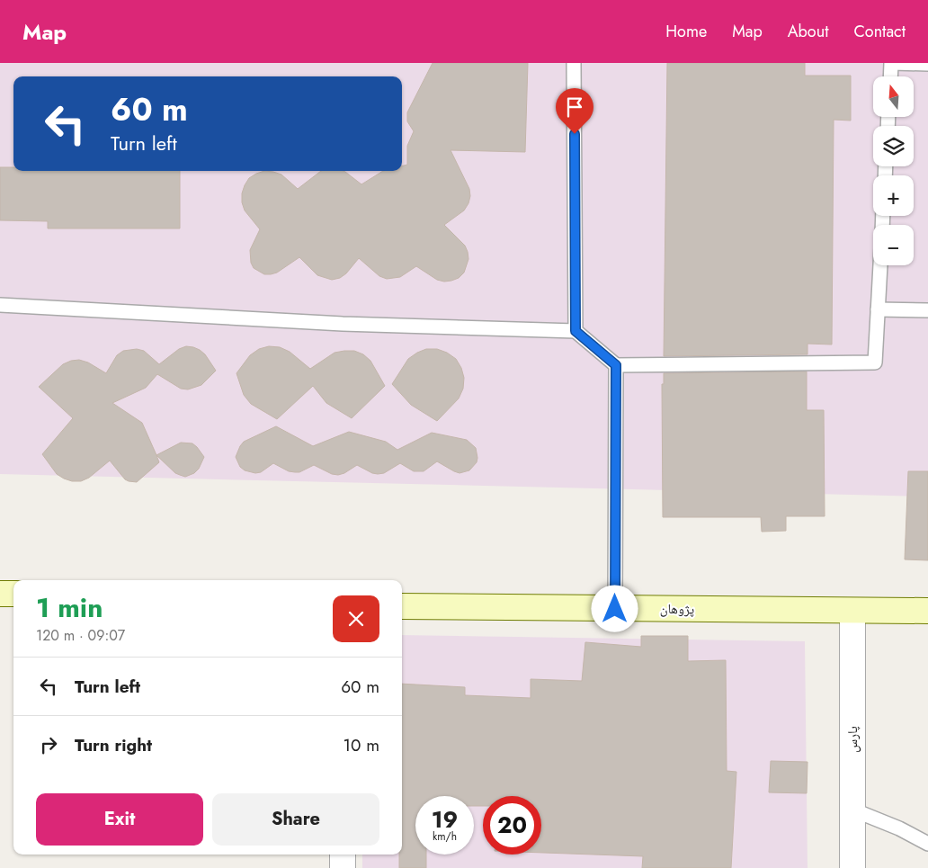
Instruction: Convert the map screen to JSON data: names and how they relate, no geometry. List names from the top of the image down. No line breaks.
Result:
{"streets":{"main road":["پژوهان"],"street":["پارس"]},"crossings":[["پژوهان","پارس"]],"north":"top","page":{"header":"Map","nav":["Home","Map","About","Contact"],"map_buttons":["+","−"],"turn":["60 m","Turn left"],"heading":["1 min","120 m · 09:07"],"list":[{"name":"Turn left","value":"60 m"},{"name":"Turn right","value":"10 m"}],"buttons":["Exit","Share"],"speed":"19 km/h","limit":"20"}}
